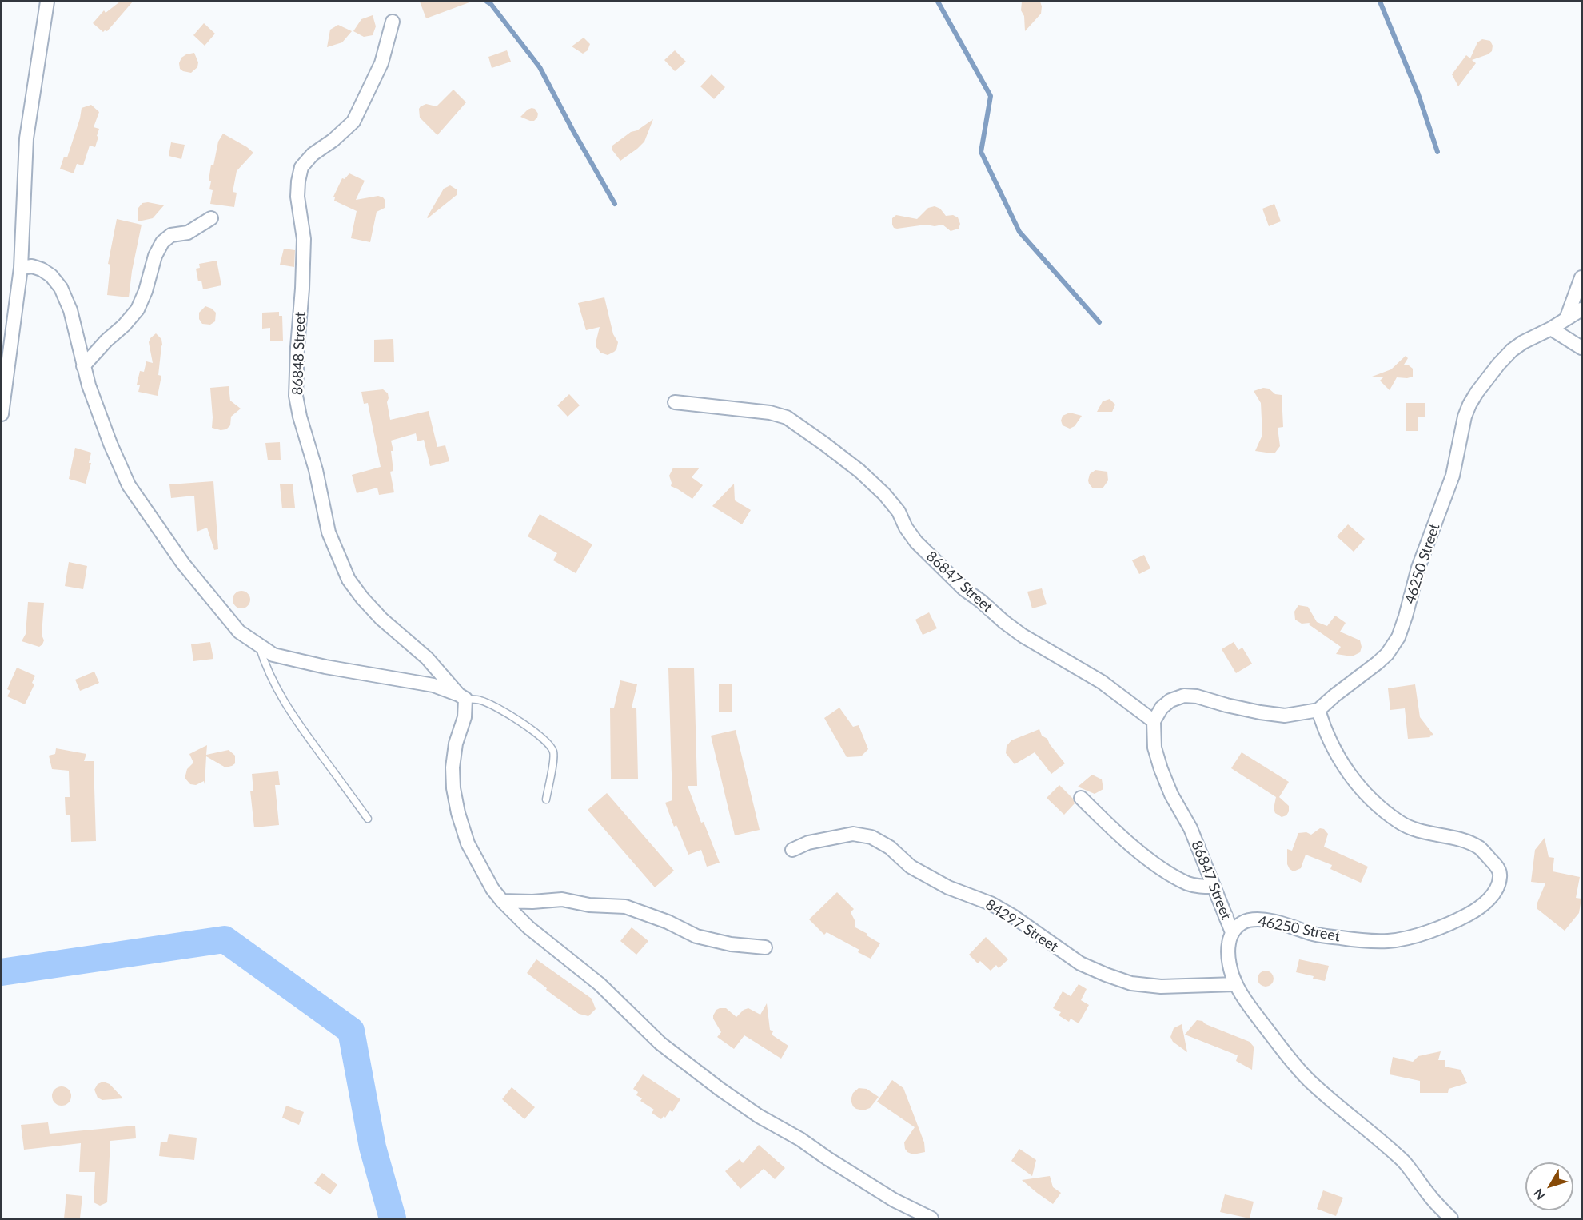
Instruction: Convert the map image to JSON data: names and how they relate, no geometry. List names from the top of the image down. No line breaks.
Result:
{"streets":{"street":["86848 Street","46250 Street","86847 Street","84297 Street"]},"crossings":[["46250 Street","86847 Street"]],"north":"bottom left"}
